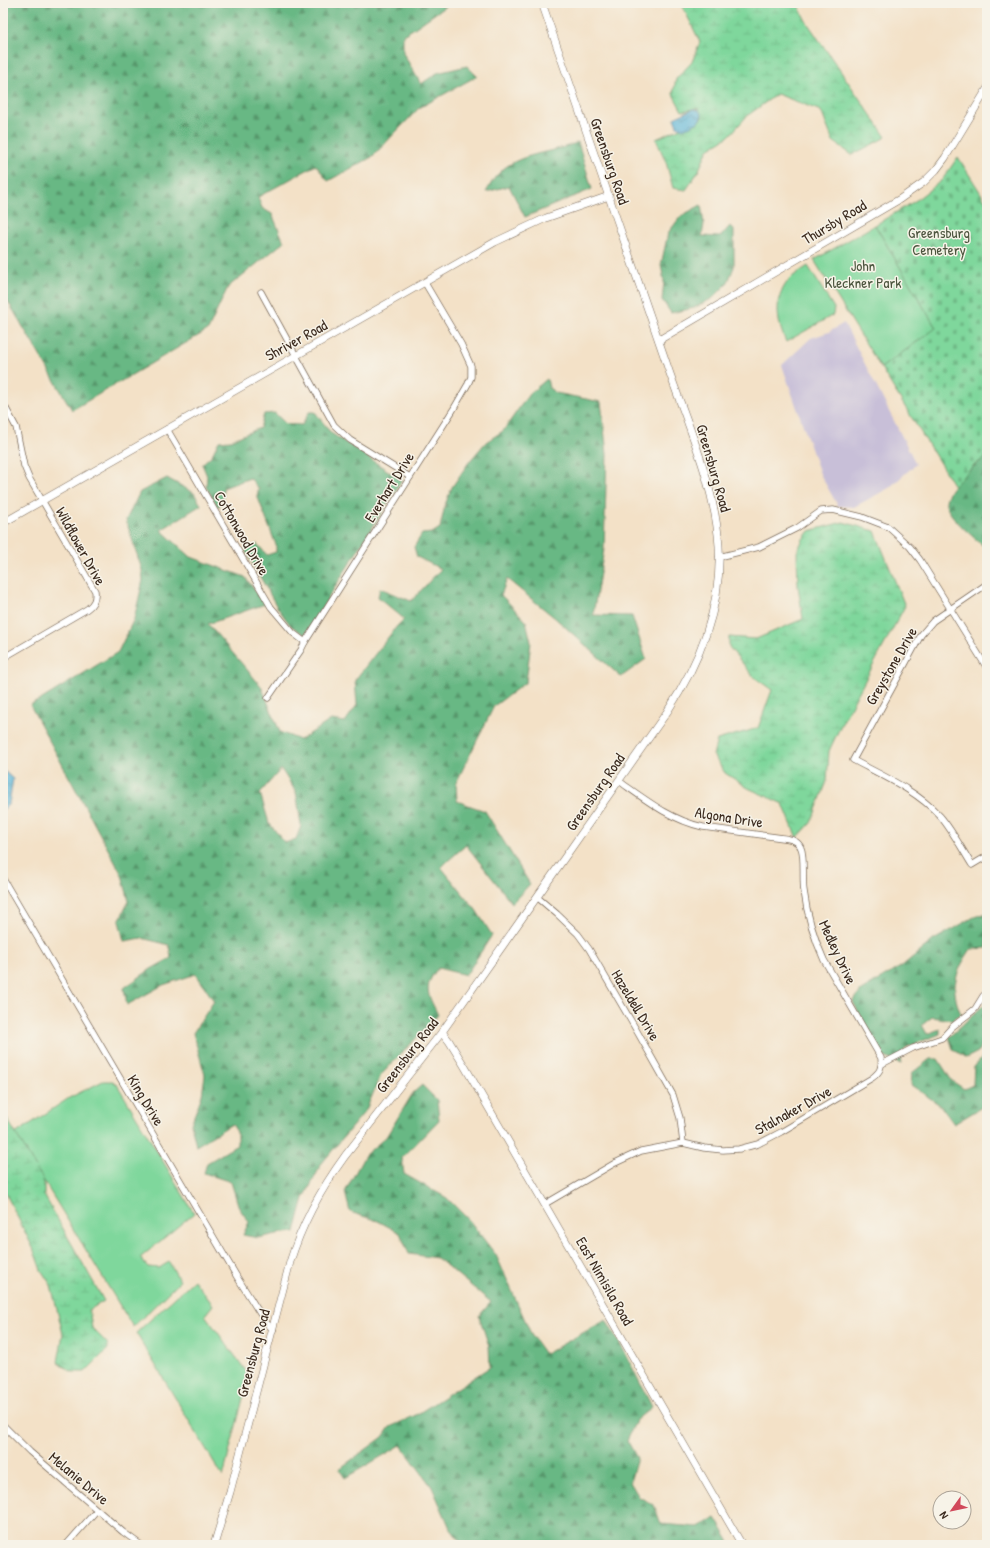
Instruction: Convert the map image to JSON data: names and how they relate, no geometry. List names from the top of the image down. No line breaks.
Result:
{"streets":{"main road":["Greensburg Road","Thursby Road","Shriver Road","East Nimisila Road"],"street":["Everhart Drive","Cottonwood Drive","Wildflower Drive","Greystone Drive","Algona Drive","Medley Drive","Hazeldell Drive","King Drive","Stalnaker Drive","Melanie Drive"]},"crossings":[["Greensburg Road","Thursby Road"],["Greensburg Road","Shriver Road"],["Greensburg Road","Algona Drive"],["Greensburg Road","Hazeldell Drive"],["Greensburg Road","King Drive"],["Greensburg Road","East Nimisila Road"],["Shriver Road","Everhart Drive"],["Shriver Road","Cottonwood Drive"],["Shriver Road","Wildflower Drive"],["Everhart Drive","Cottonwood Drive"],["Algona Drive","Medley Drive"],["Medley Drive","Stalnaker Drive"],["Hazeldell Drive","Stalnaker Drive"],["Stalnaker Drive","East Nimisila Road"]],"parks":["Greensburg Cemetery","John Kleckner Park"],"north":"bottom left"}
